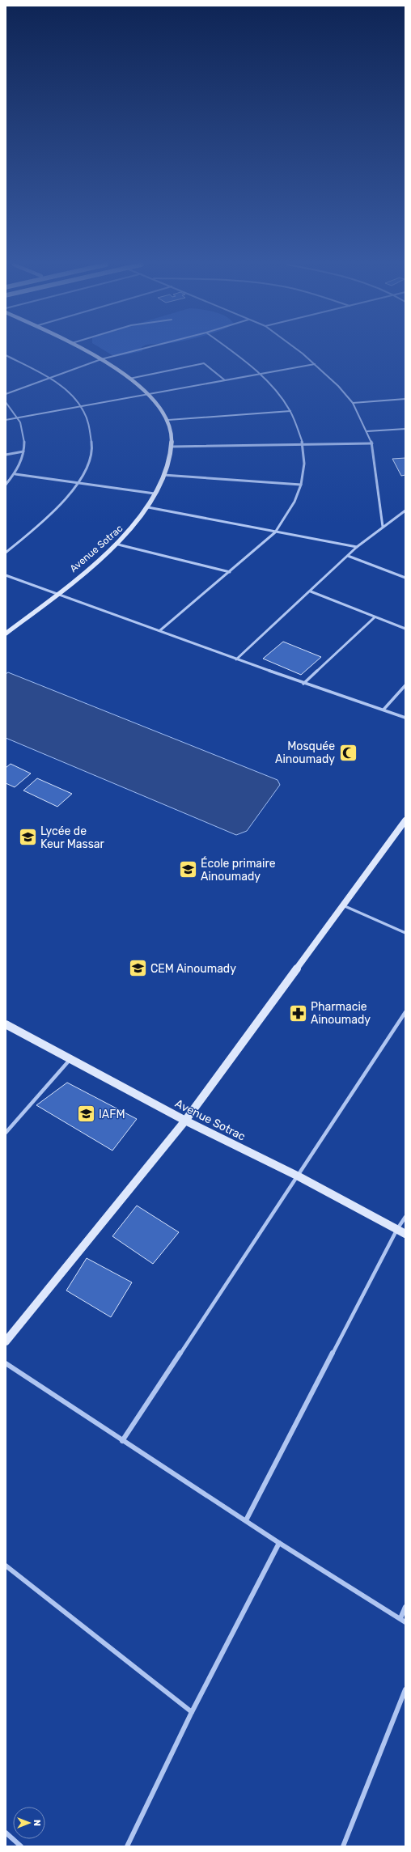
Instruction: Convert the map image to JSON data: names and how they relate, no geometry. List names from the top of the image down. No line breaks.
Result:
{"streets":{"street":["Avenue Sotrac"]},"places":{"mosque":["Mosquée Ainoumady"],"school or university":["Lycée de Keur Massar","École primaire Ainoumady","CEM Ainoumady","IAFM"],"pharmacy":["Pharmacie Ainoumady"]},"north":"right"}
